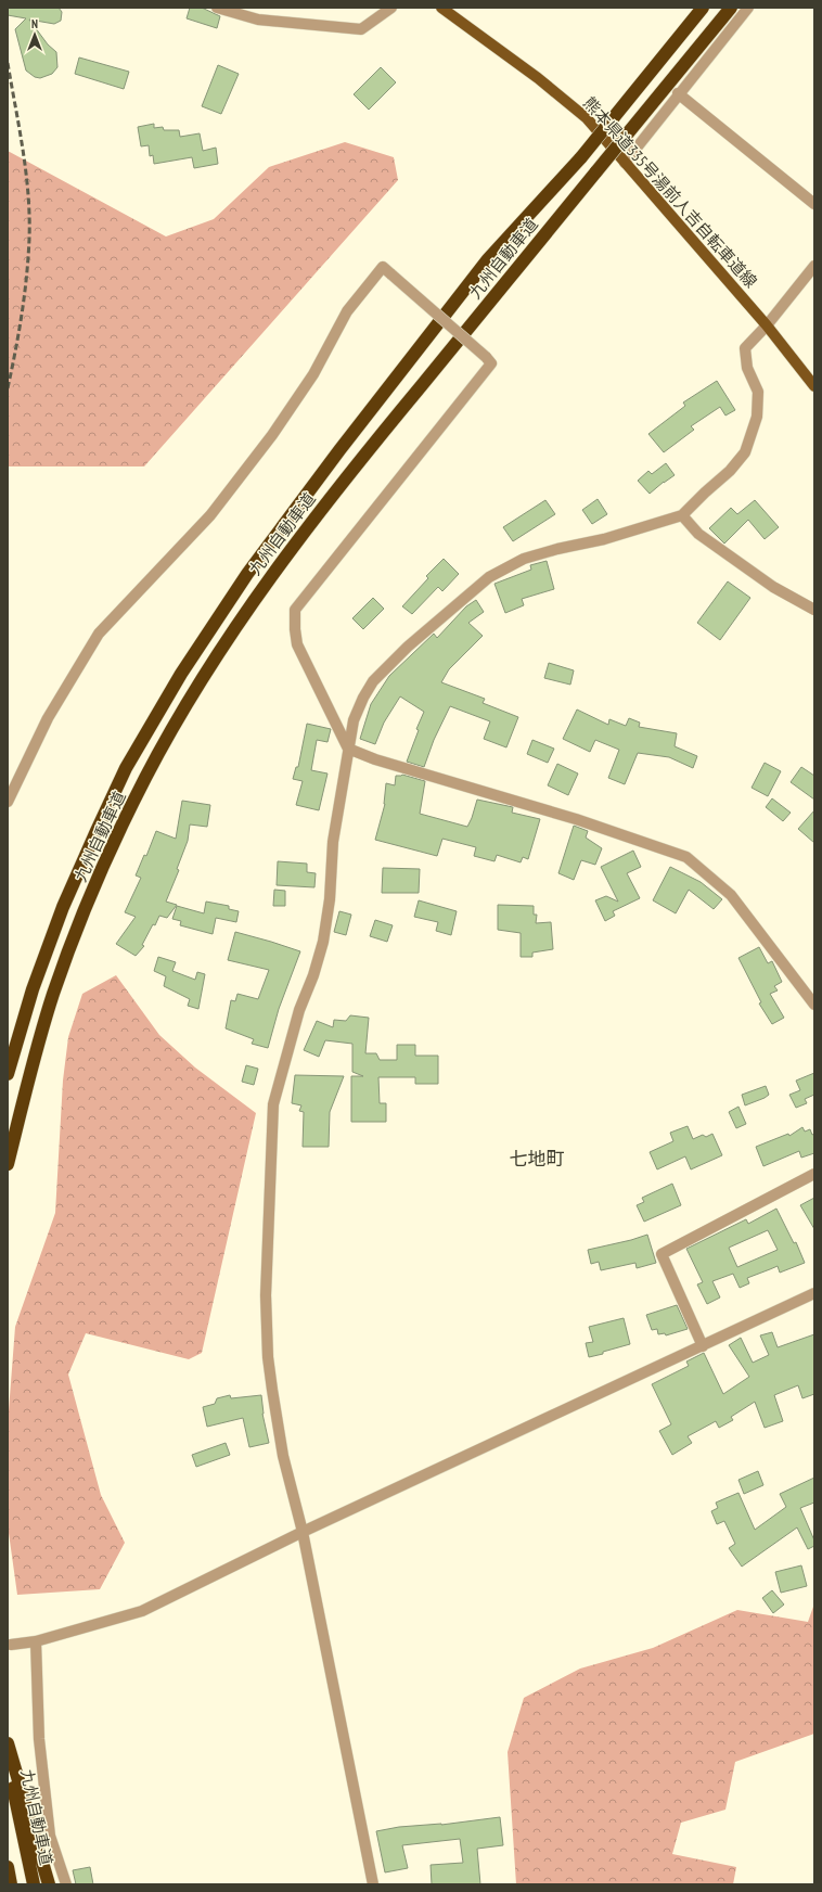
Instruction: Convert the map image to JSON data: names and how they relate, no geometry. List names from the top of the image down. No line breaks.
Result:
{"streets":{"highway":["九州自動車道"],"main road":["熊本県道335号湯前人吉自転車道線"]},"districts":["七地町"],"north":"top"}
